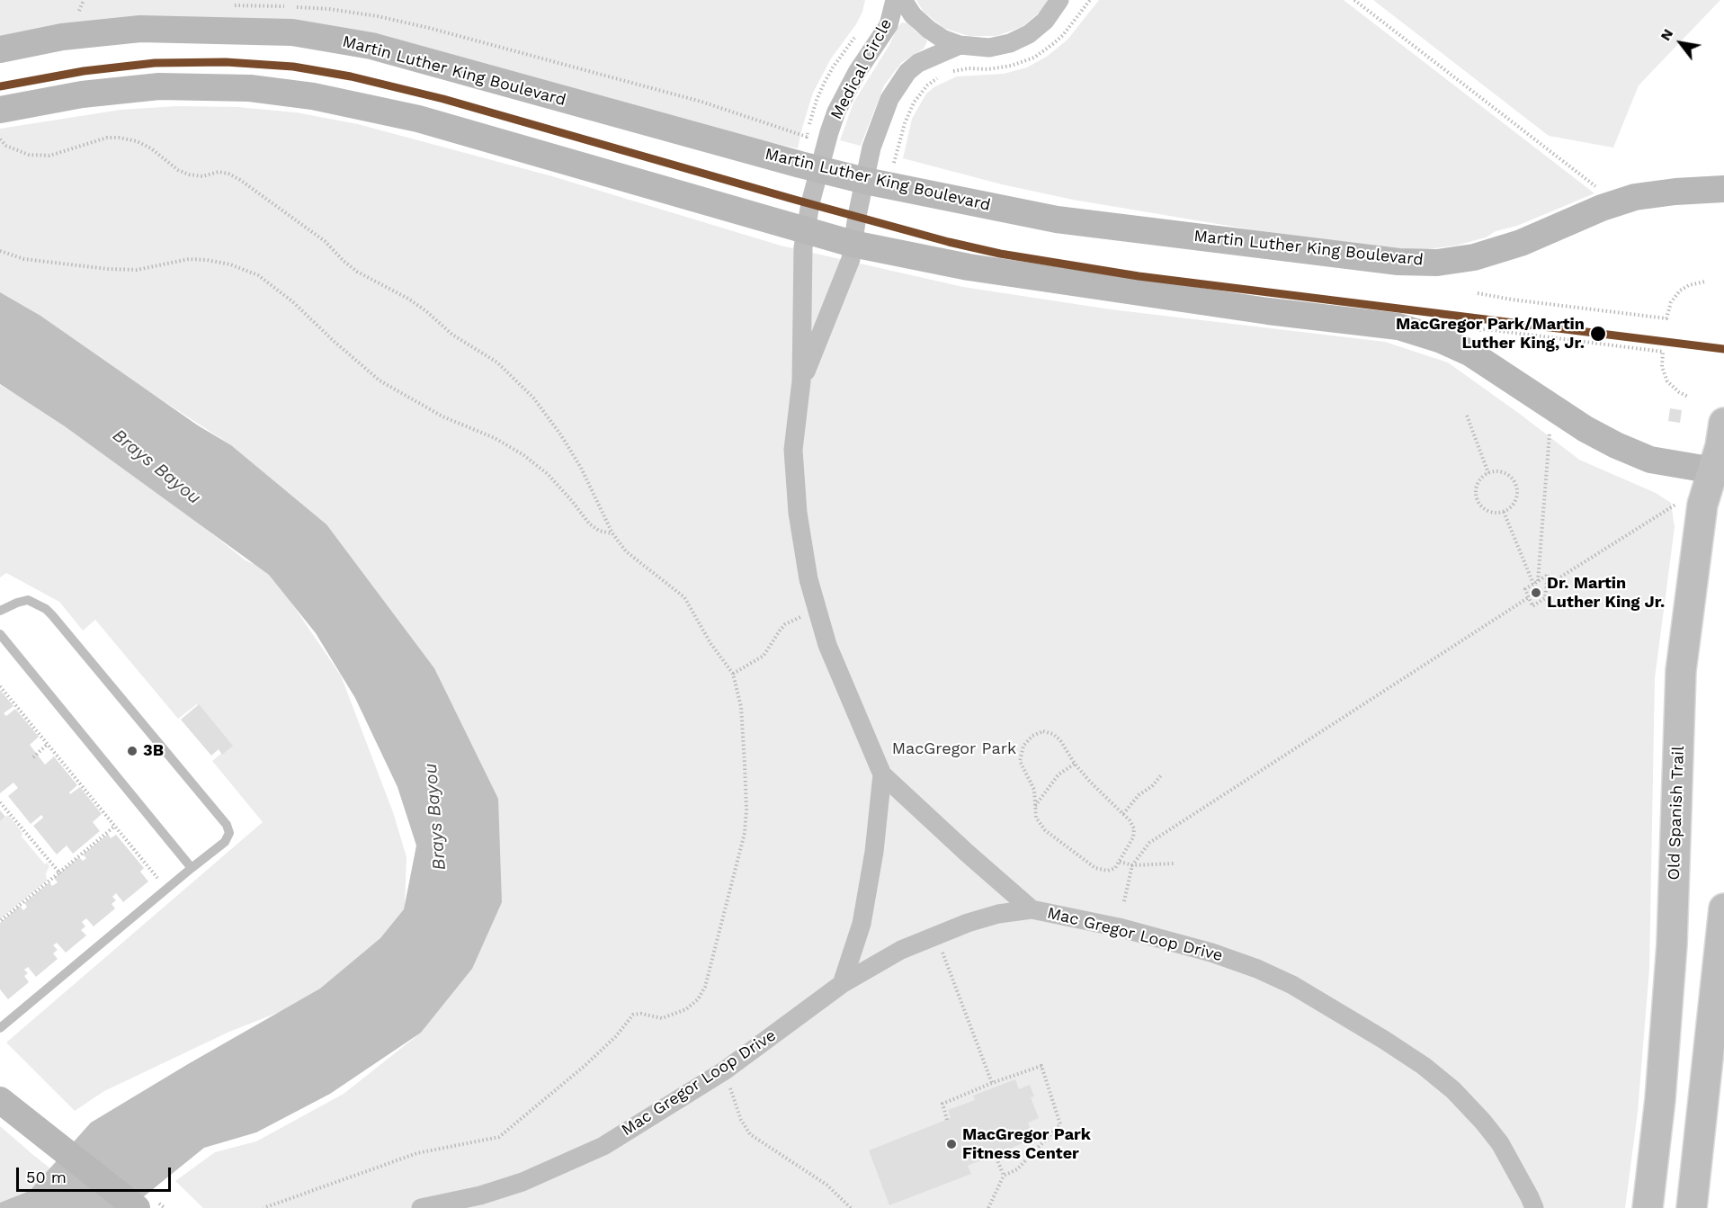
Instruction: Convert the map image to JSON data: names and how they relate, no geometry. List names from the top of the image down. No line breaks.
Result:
{"streets":{"main road":["Martin Luther King Boulevard","Old Spanish Trail"],"street":["Medical Circle","Mac Gregor Loop Drive"]},"crossings":[["Medical Circle","Martin Luther King Boulevard"]],"water":["Brays Bayou"],"parks":["MacGregor Park"],"places":["MacGregor Park/Martin Luther King, Jr.","Dr. Martin Luther King Jr.","3B","MacGregor Park Fitness Center"],"scale_bar":"50 m","north":"top left"}
